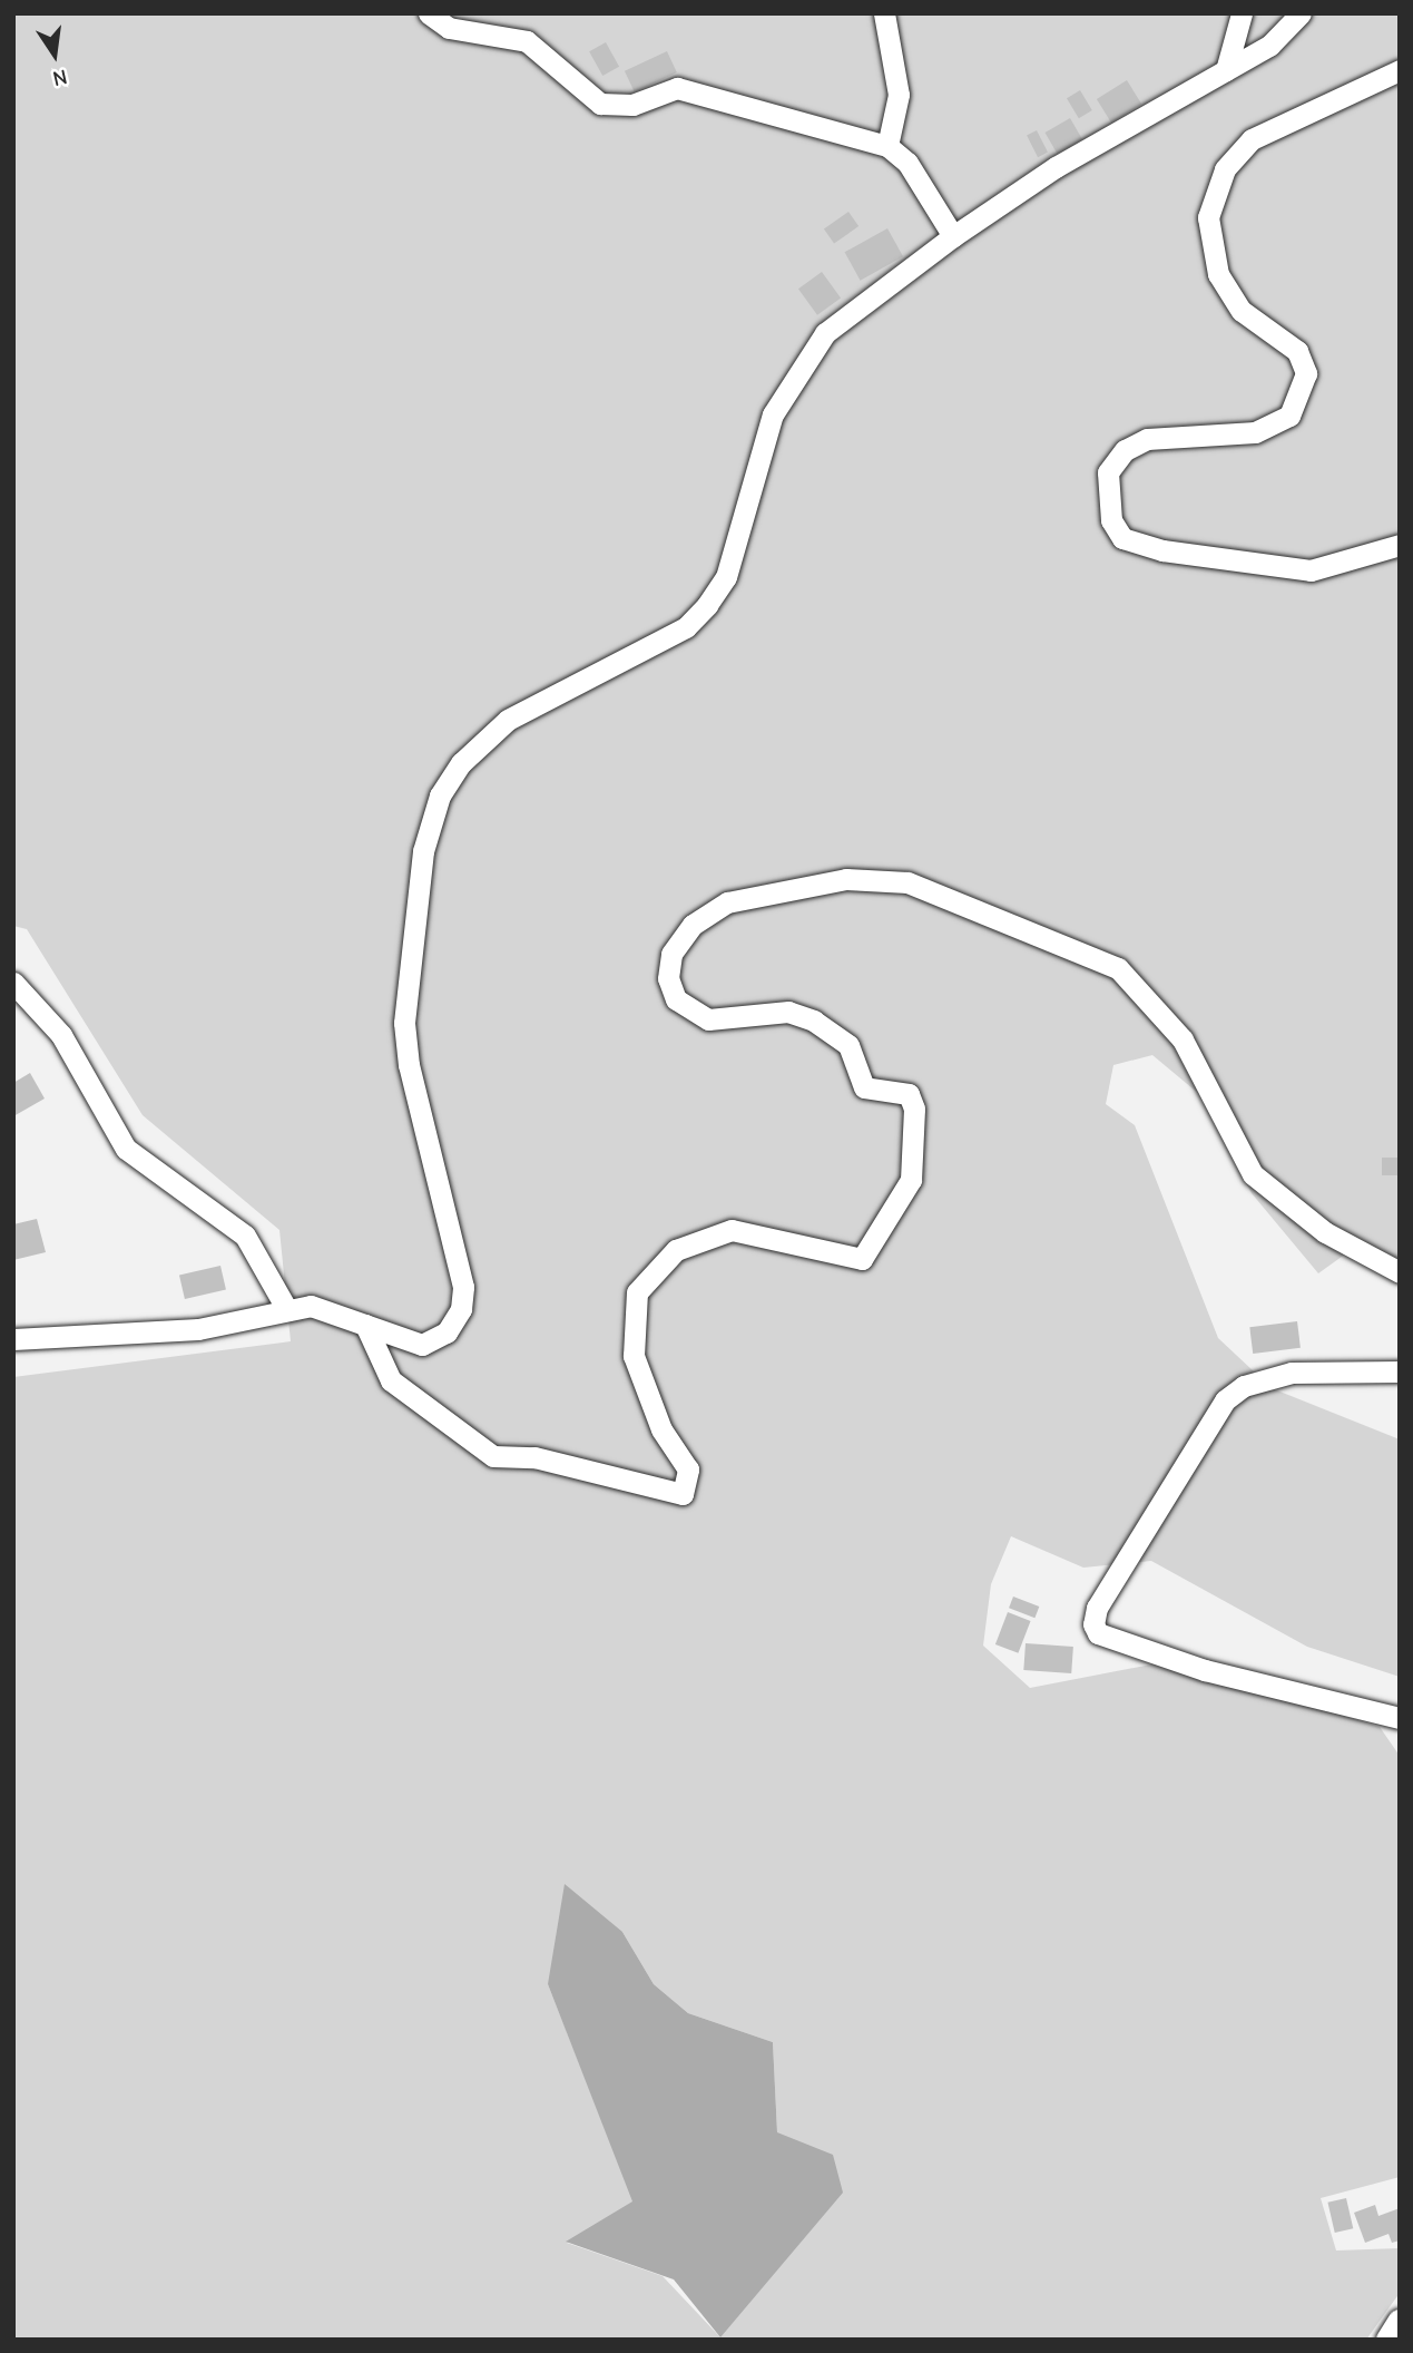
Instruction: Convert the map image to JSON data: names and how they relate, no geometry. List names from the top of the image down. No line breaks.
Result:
{"north":"bottom"}
